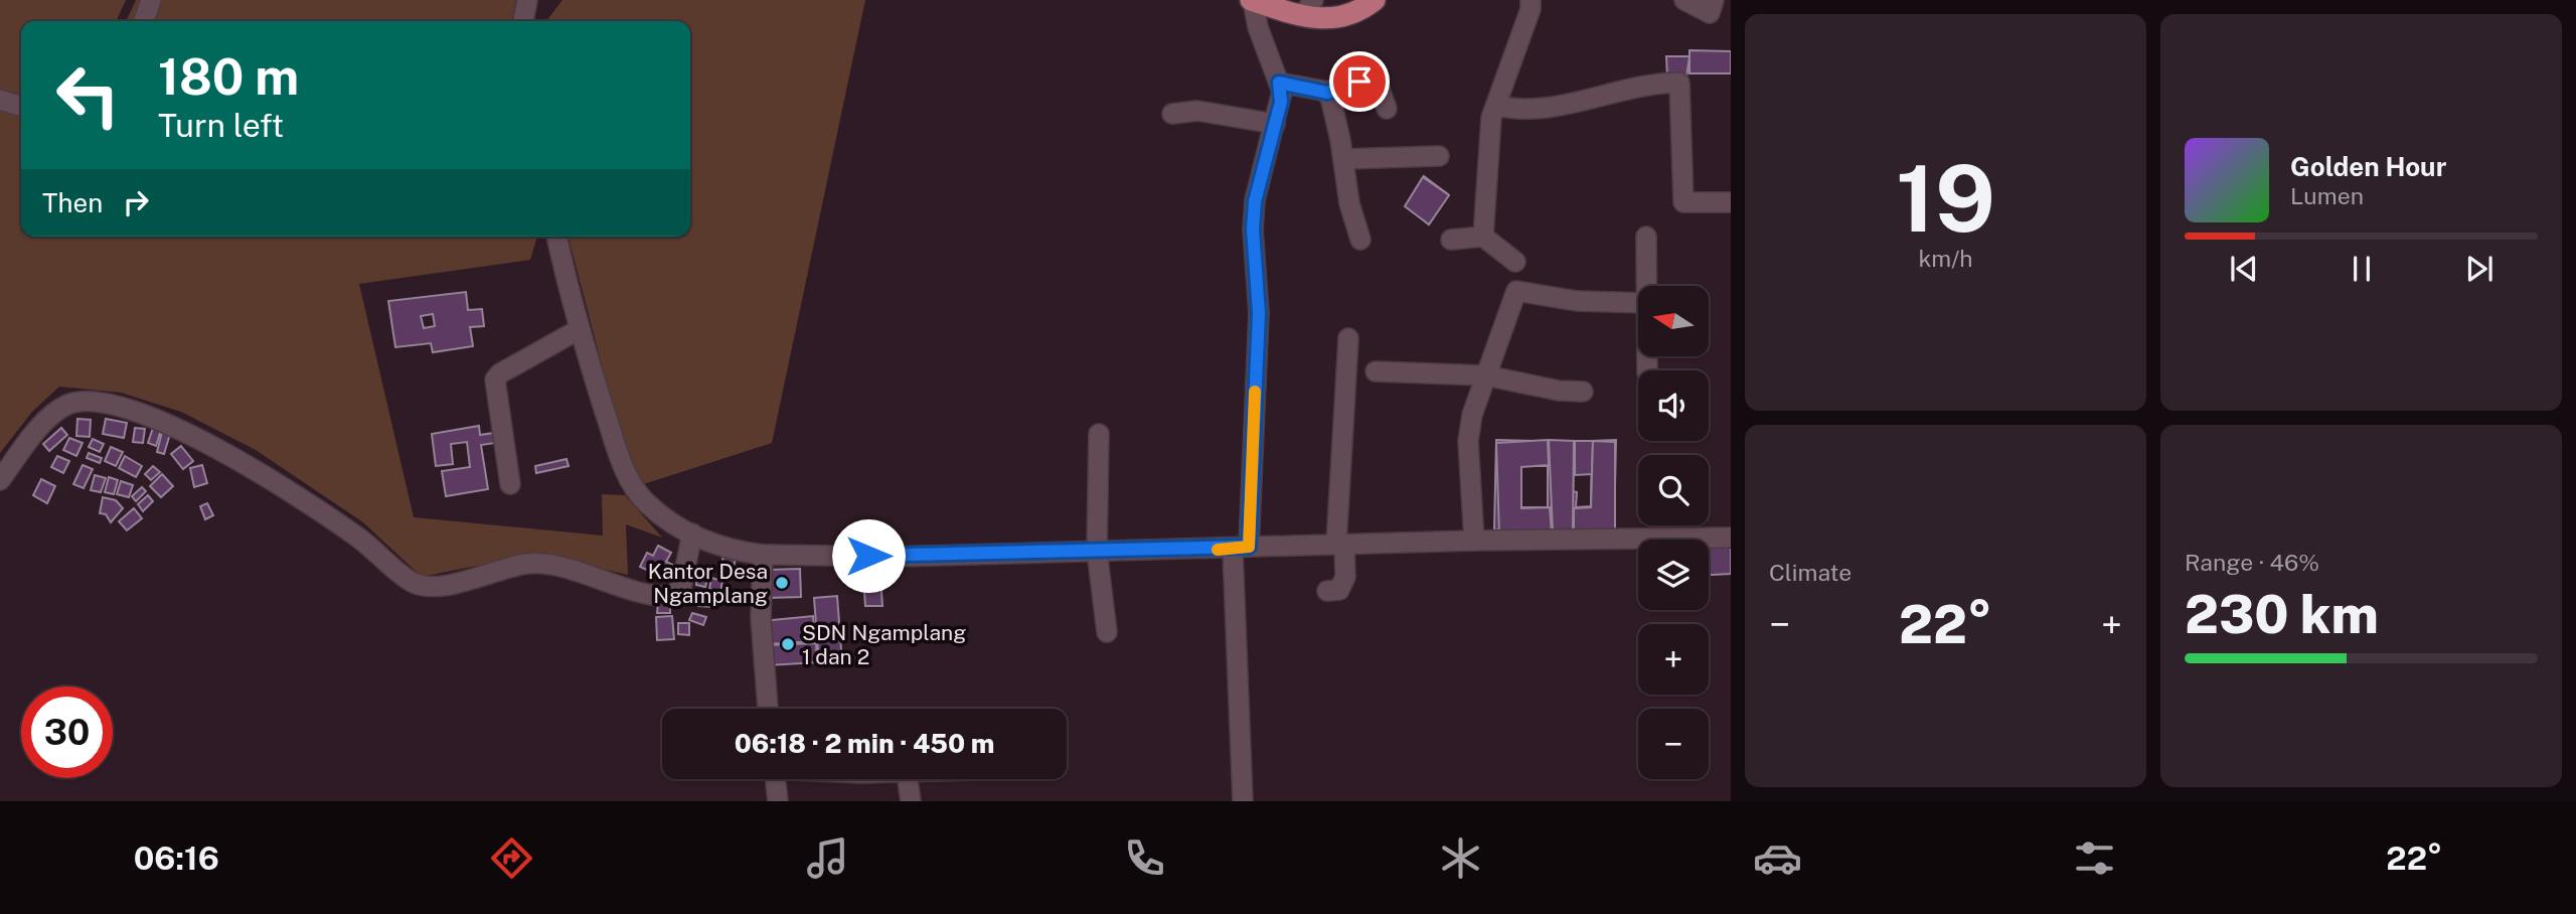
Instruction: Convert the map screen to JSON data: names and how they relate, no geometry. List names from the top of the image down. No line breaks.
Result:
{"places":["Kantor Desa Ngamplang","SDN Ngamplang 1 dan 2"],"north":"left","page":{"tile":[["19","km/h"],"Climate",["Range · 46%","230 km"]],"turn":["180 m","Turn left"],"song":["Golden Hour","Lumen"],"then":"Then","map_buttons":["+","−"],"heat":["−","22°","+"],"limit":"30","trip":"06:18 · 2 min · 450 m","tabs":["06:16","22°"]}}
